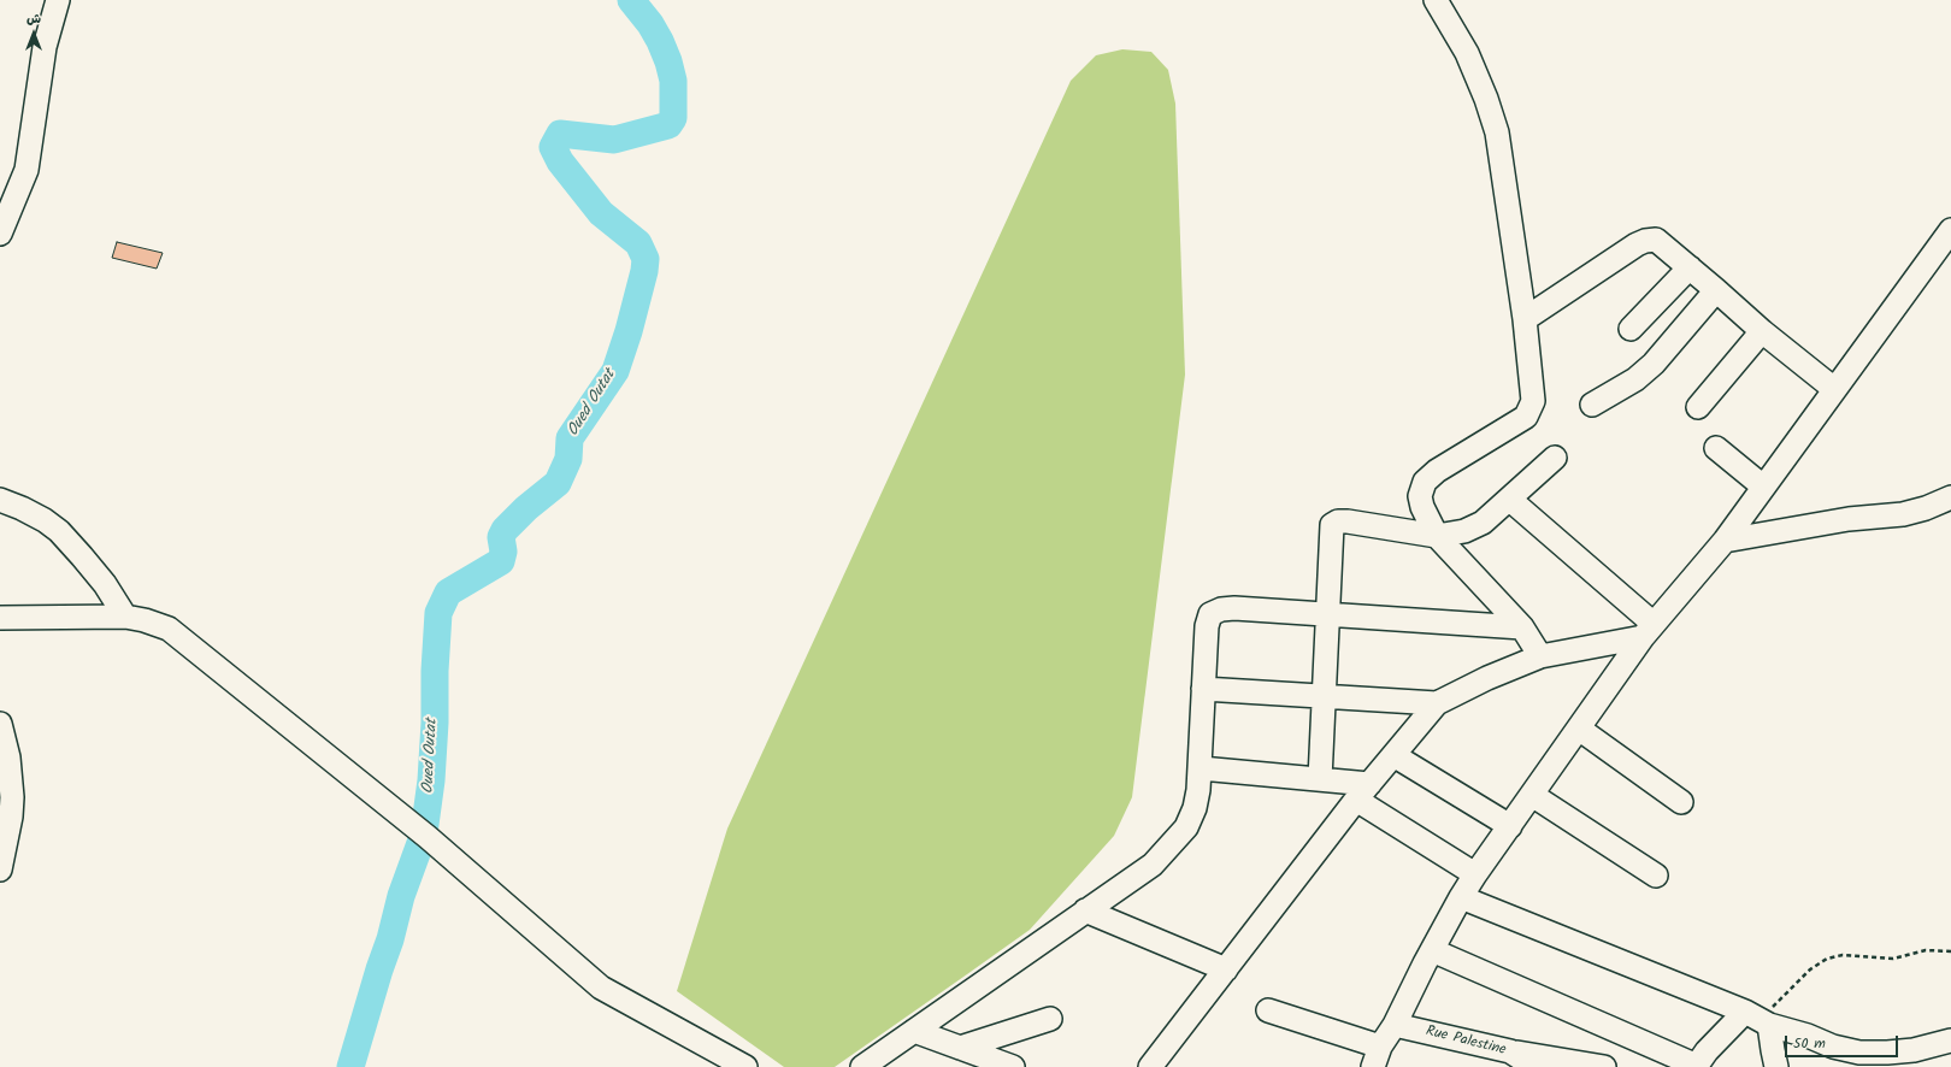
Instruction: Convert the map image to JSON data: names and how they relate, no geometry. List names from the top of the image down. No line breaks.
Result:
{"streets":{"street":["Rue Palestine"]},"water":["Oued Outat"],"scale_bar":"50 m","north":"top"}
